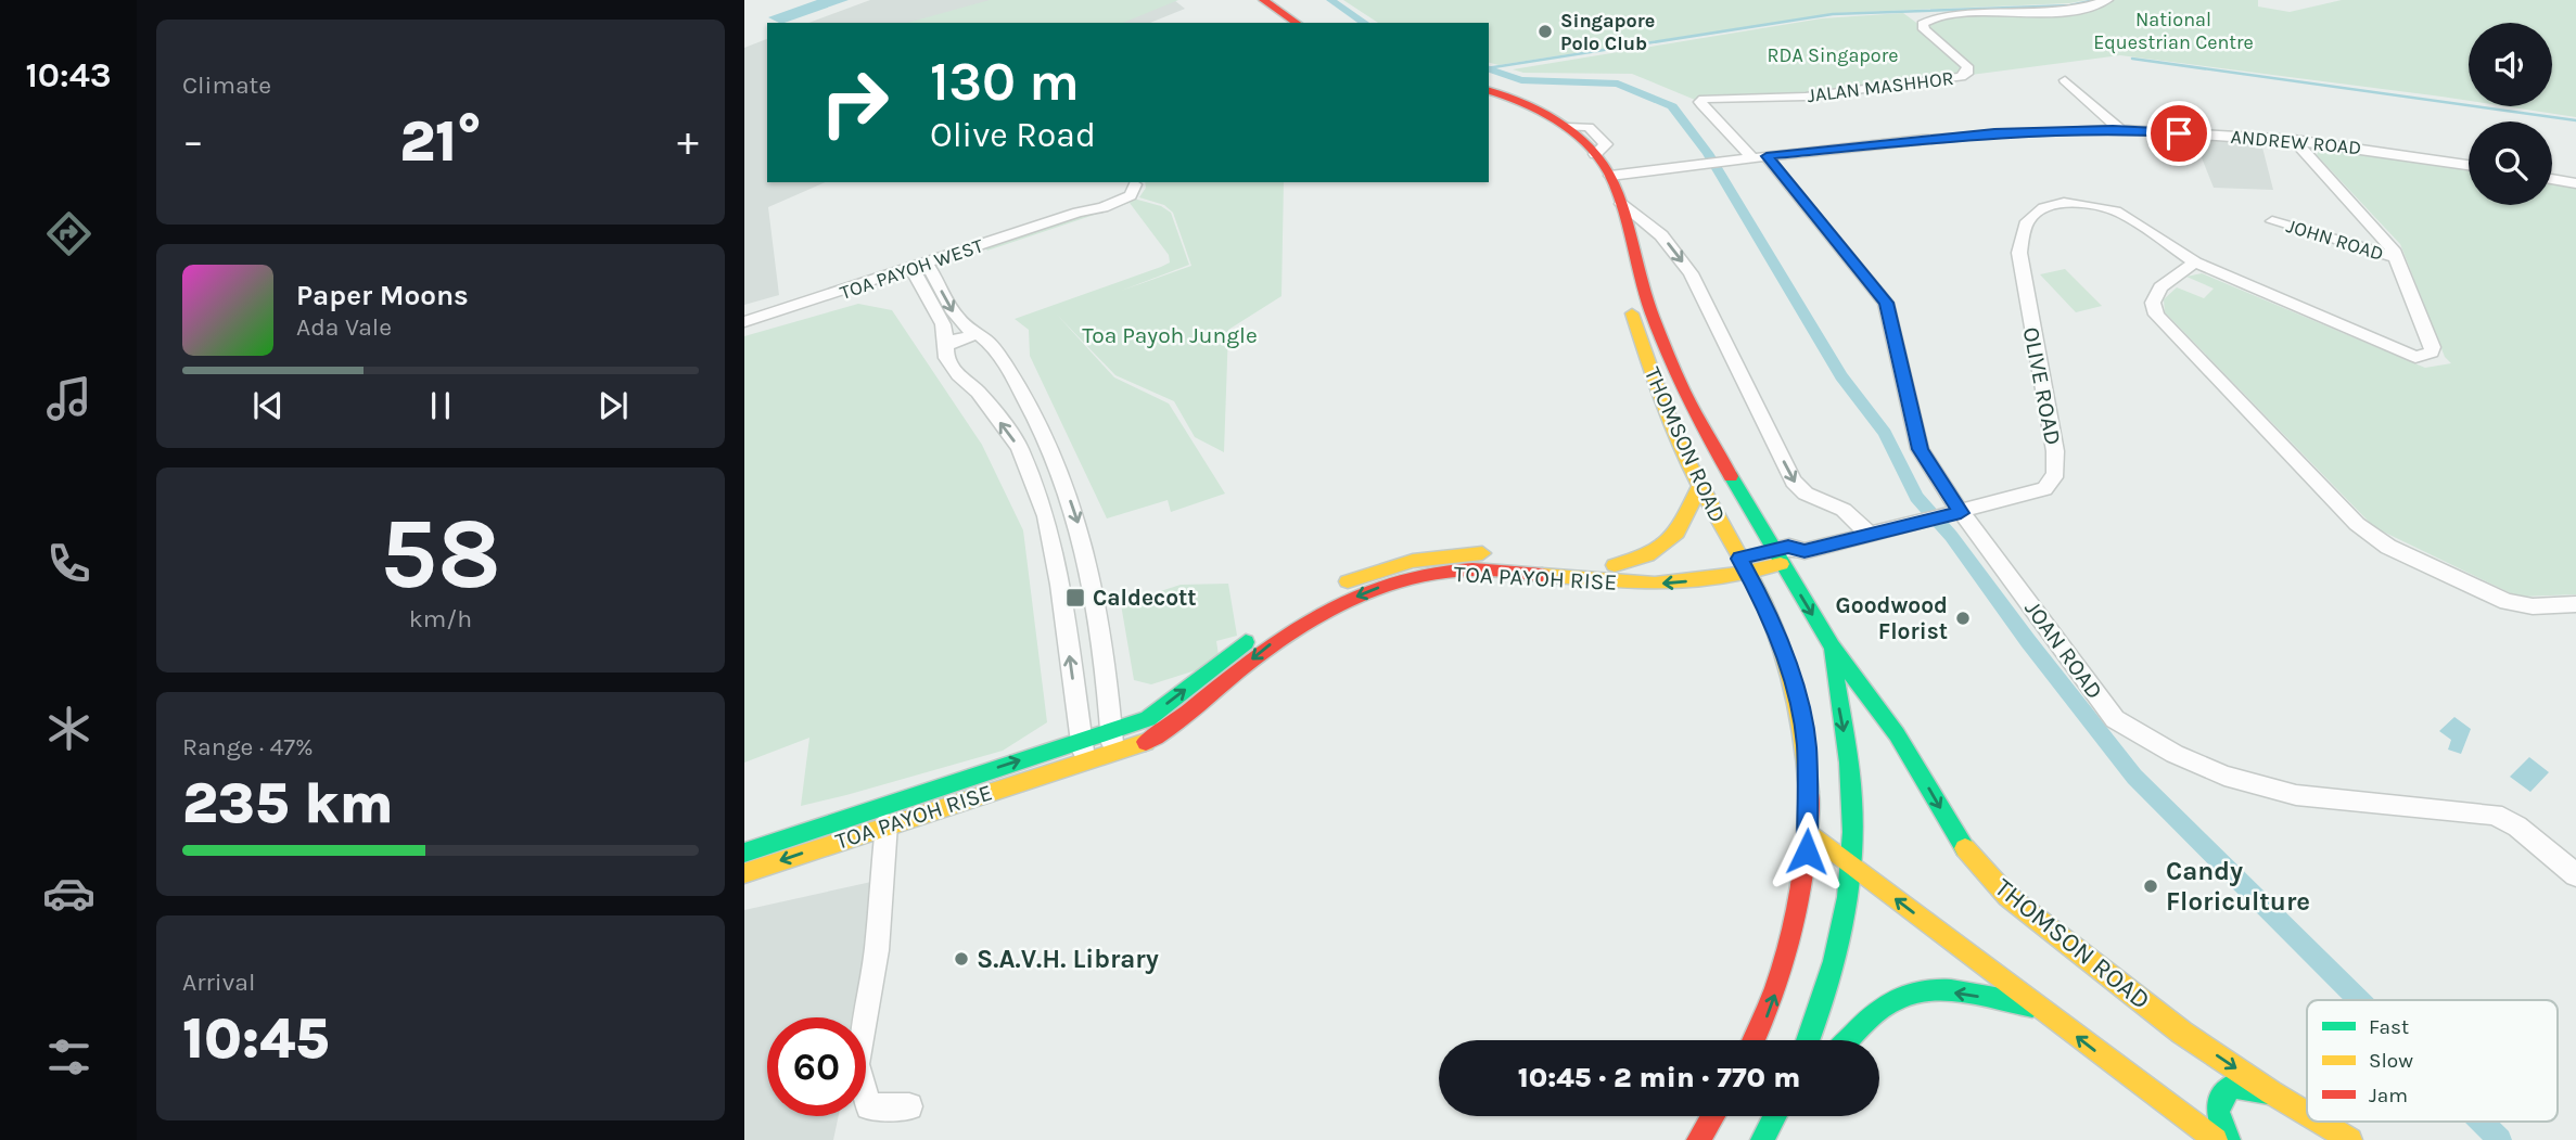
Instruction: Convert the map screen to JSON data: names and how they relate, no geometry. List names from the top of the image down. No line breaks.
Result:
{"streets":{"main road":["THOMSON ROAD","TOA PAYOH RISE"],"street":["JALAN MASHHOR","ANDREW ROAD","JOHN ROAD","TOA PAYOH WEST","OLIVE ROAD","JOAN ROAD"]},"crossings":[["JALAN MASHHOR","ANDREW ROAD"],["JALAN MASHHOR","JOAN ROAD"],["ANDREW ROAD","JOHN ROAD"],["ANDREW ROAD","THOMSON ROAD"],["ANDREW ROAD","JOAN ROAD"],["JOHN ROAD","OLIVE ROAD"],["OLIVE ROAD","THOMSON ROAD"],["OLIVE ROAD","TOA PAYOH RISE"],["OLIVE ROAD","JOAN ROAD"],["THOMSON ROAD","TOA PAYOH RISE"]],"parks":["National Equestrian Centre","RDA Singapore","Toa Payoh Jungle"],"places":{"other":["Singapore Polo Club","Goodwood Florist","Candy Floriculture","S.A.V.H. Library"],"transit":["Caldecott"]},"legend":["Fast","Slow","Jam"],"page":{"tabs":"10:43","tile":["Climate",["58","km/h"],["Range · 47%","235 km"],["Arrival","10:45"]],"turn":["130 m","Olive Road"],"heat":["−","21°","+"],"song":["Paper Moons","Ada Vale"],"limit":"60","trip":"10:45 · 2 min · 770 m"}}
